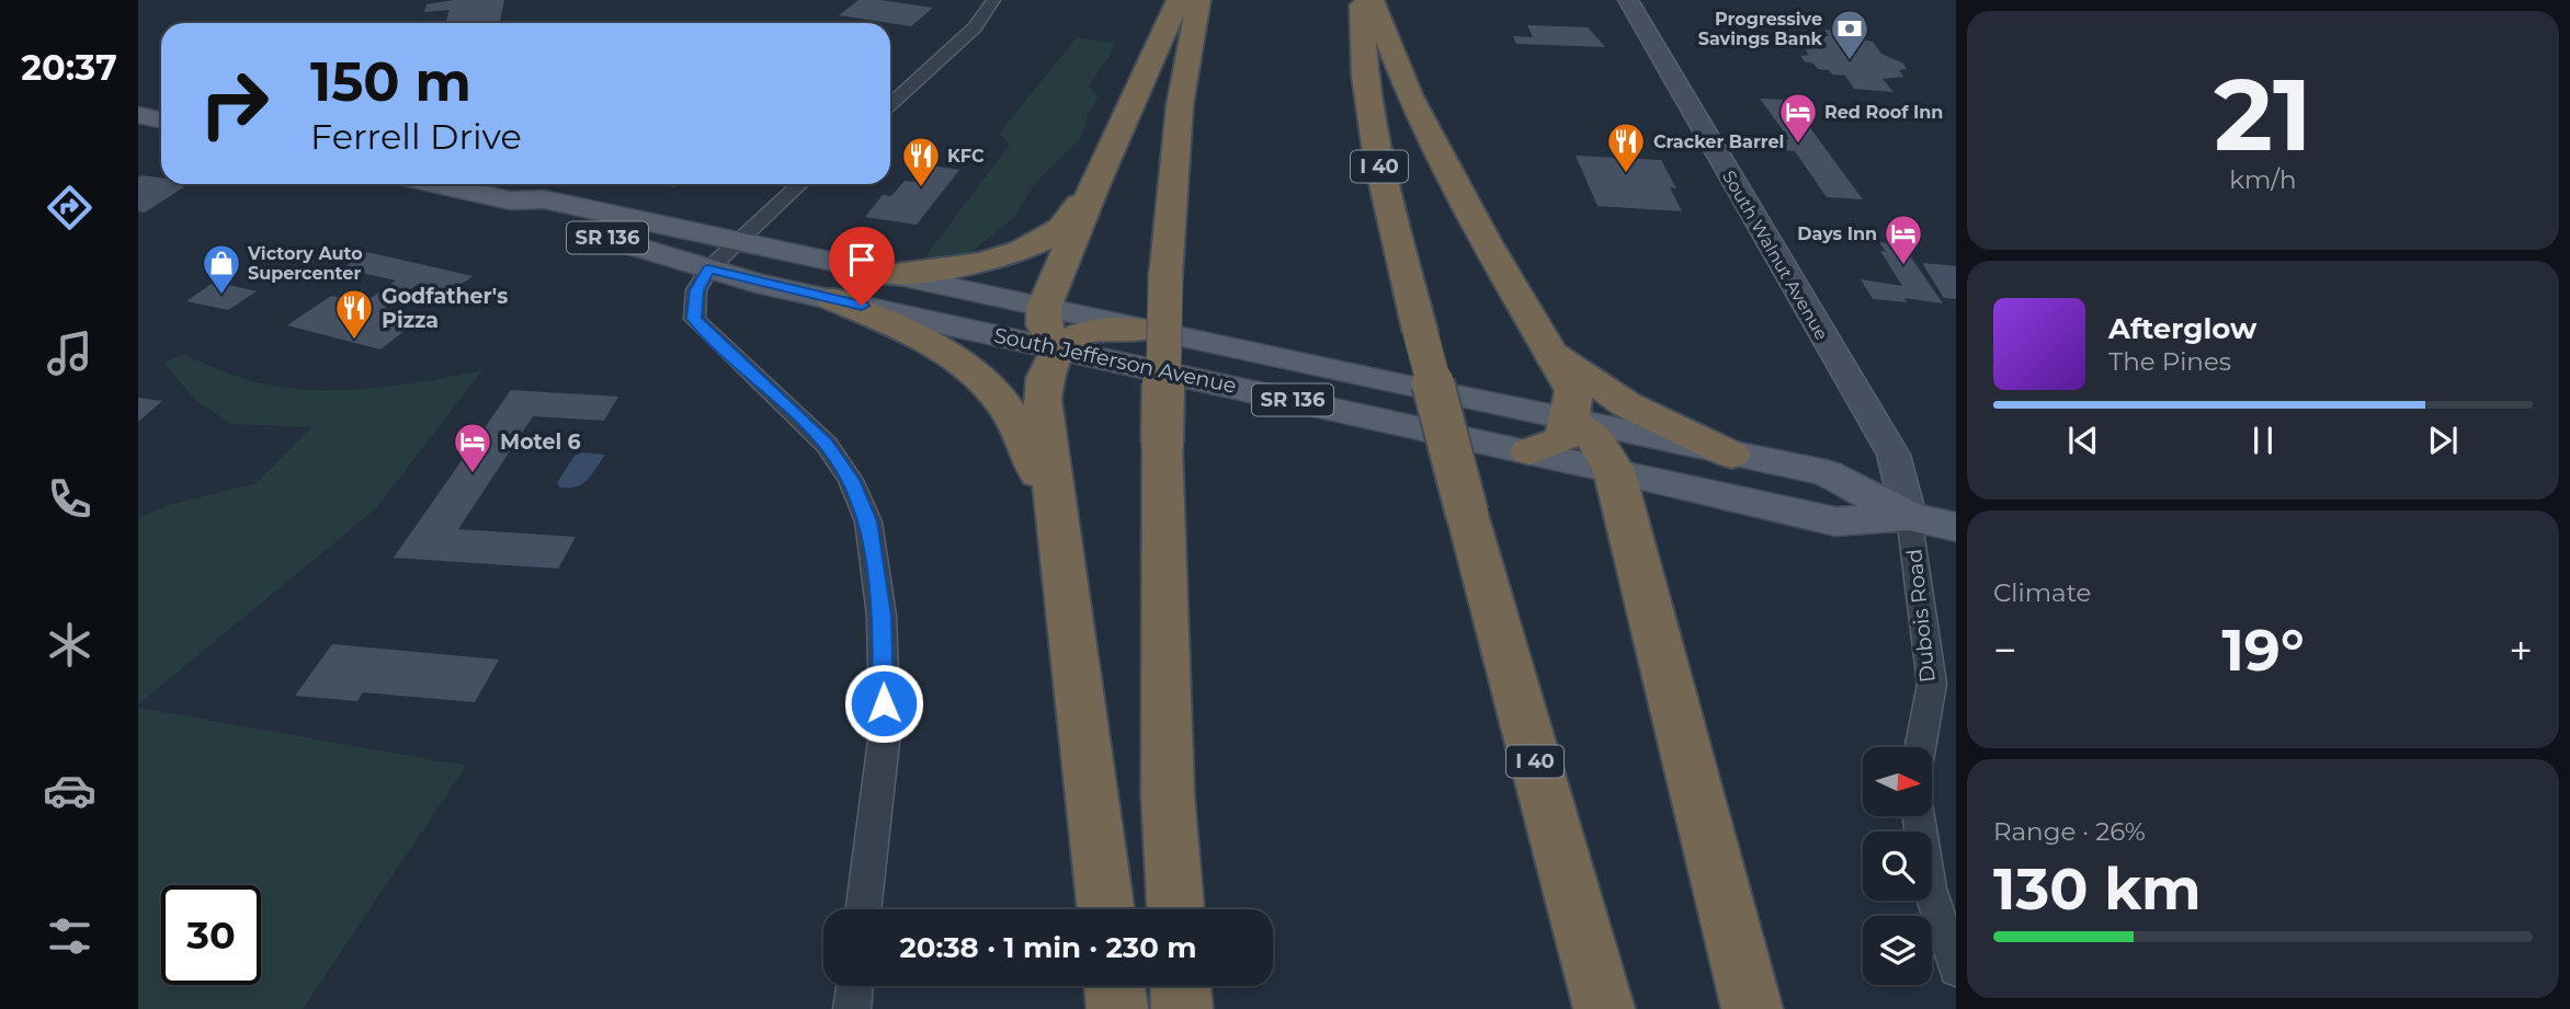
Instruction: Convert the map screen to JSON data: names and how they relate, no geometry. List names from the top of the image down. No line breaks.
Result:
{"streets":{"highway":["I 40"],"main road":["SR 136","South Jefferson Avenue"],"street":["South Walnut Avenue","Dubois Road"]},"crossings":[["South Walnut Avenue","South Jefferson Avenue"],["South Walnut Avenue","Dubois Road"],["South Jefferson Avenue","Dubois Road"]],"places":{"bank":["Progressive Savings Bank"],"hotel":["Red Roof Inn","Days Inn","Motel 6"],"restaurant":["Cracker Barrel","KFC","Godfather's Pizza"],"shop":["Victory Auto Supercenter"]},"north":"right","page":{"tabs":"20:37","tile":[["21","km/h"],"Climate",["Range · 26%","130 km"]],"turn":["150 m","Ferrell Drive"],"song":["Afterglow","The Pines"],"heat":["−","19°","+"],"limit":"30","trip":"20:38 · 1 min · 230 m"}}
